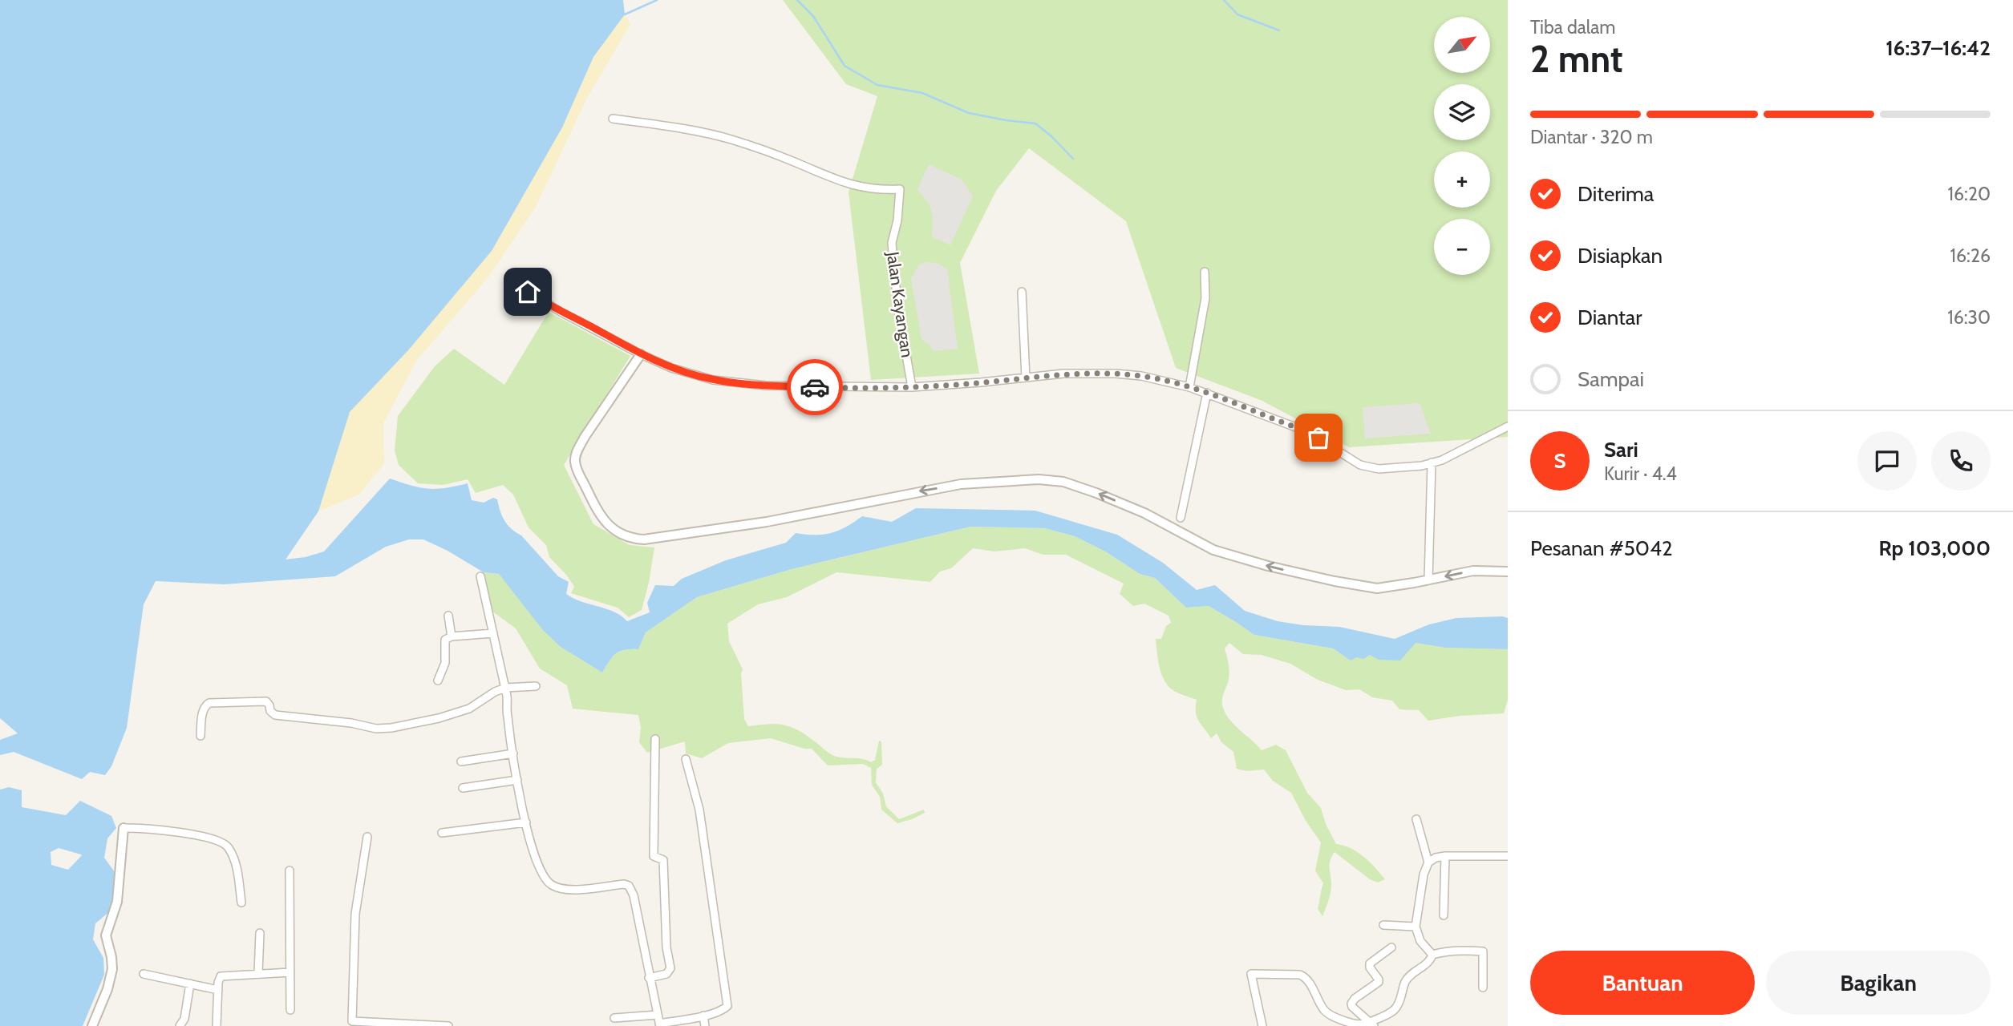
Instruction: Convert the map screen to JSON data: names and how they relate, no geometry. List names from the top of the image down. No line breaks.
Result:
{"streets":{"street":["Jalan Kayangan"]},"north":"top right","page":{"heading":["2 mnt","Tiba dalam","16:37–16:42"],"panel":["Sari","Kurir · 4.4","Pesanan #5042","Rp 103,000"],"map_buttons":["+","−"],"bar":"Diantar · 320 m","list":[["Diterima","16:20"],["Disiapkan","16:26"],["Diantar","16:30"],"Sampai"],"round":"S","buttons":["Bantuan","Bagikan"]}}
